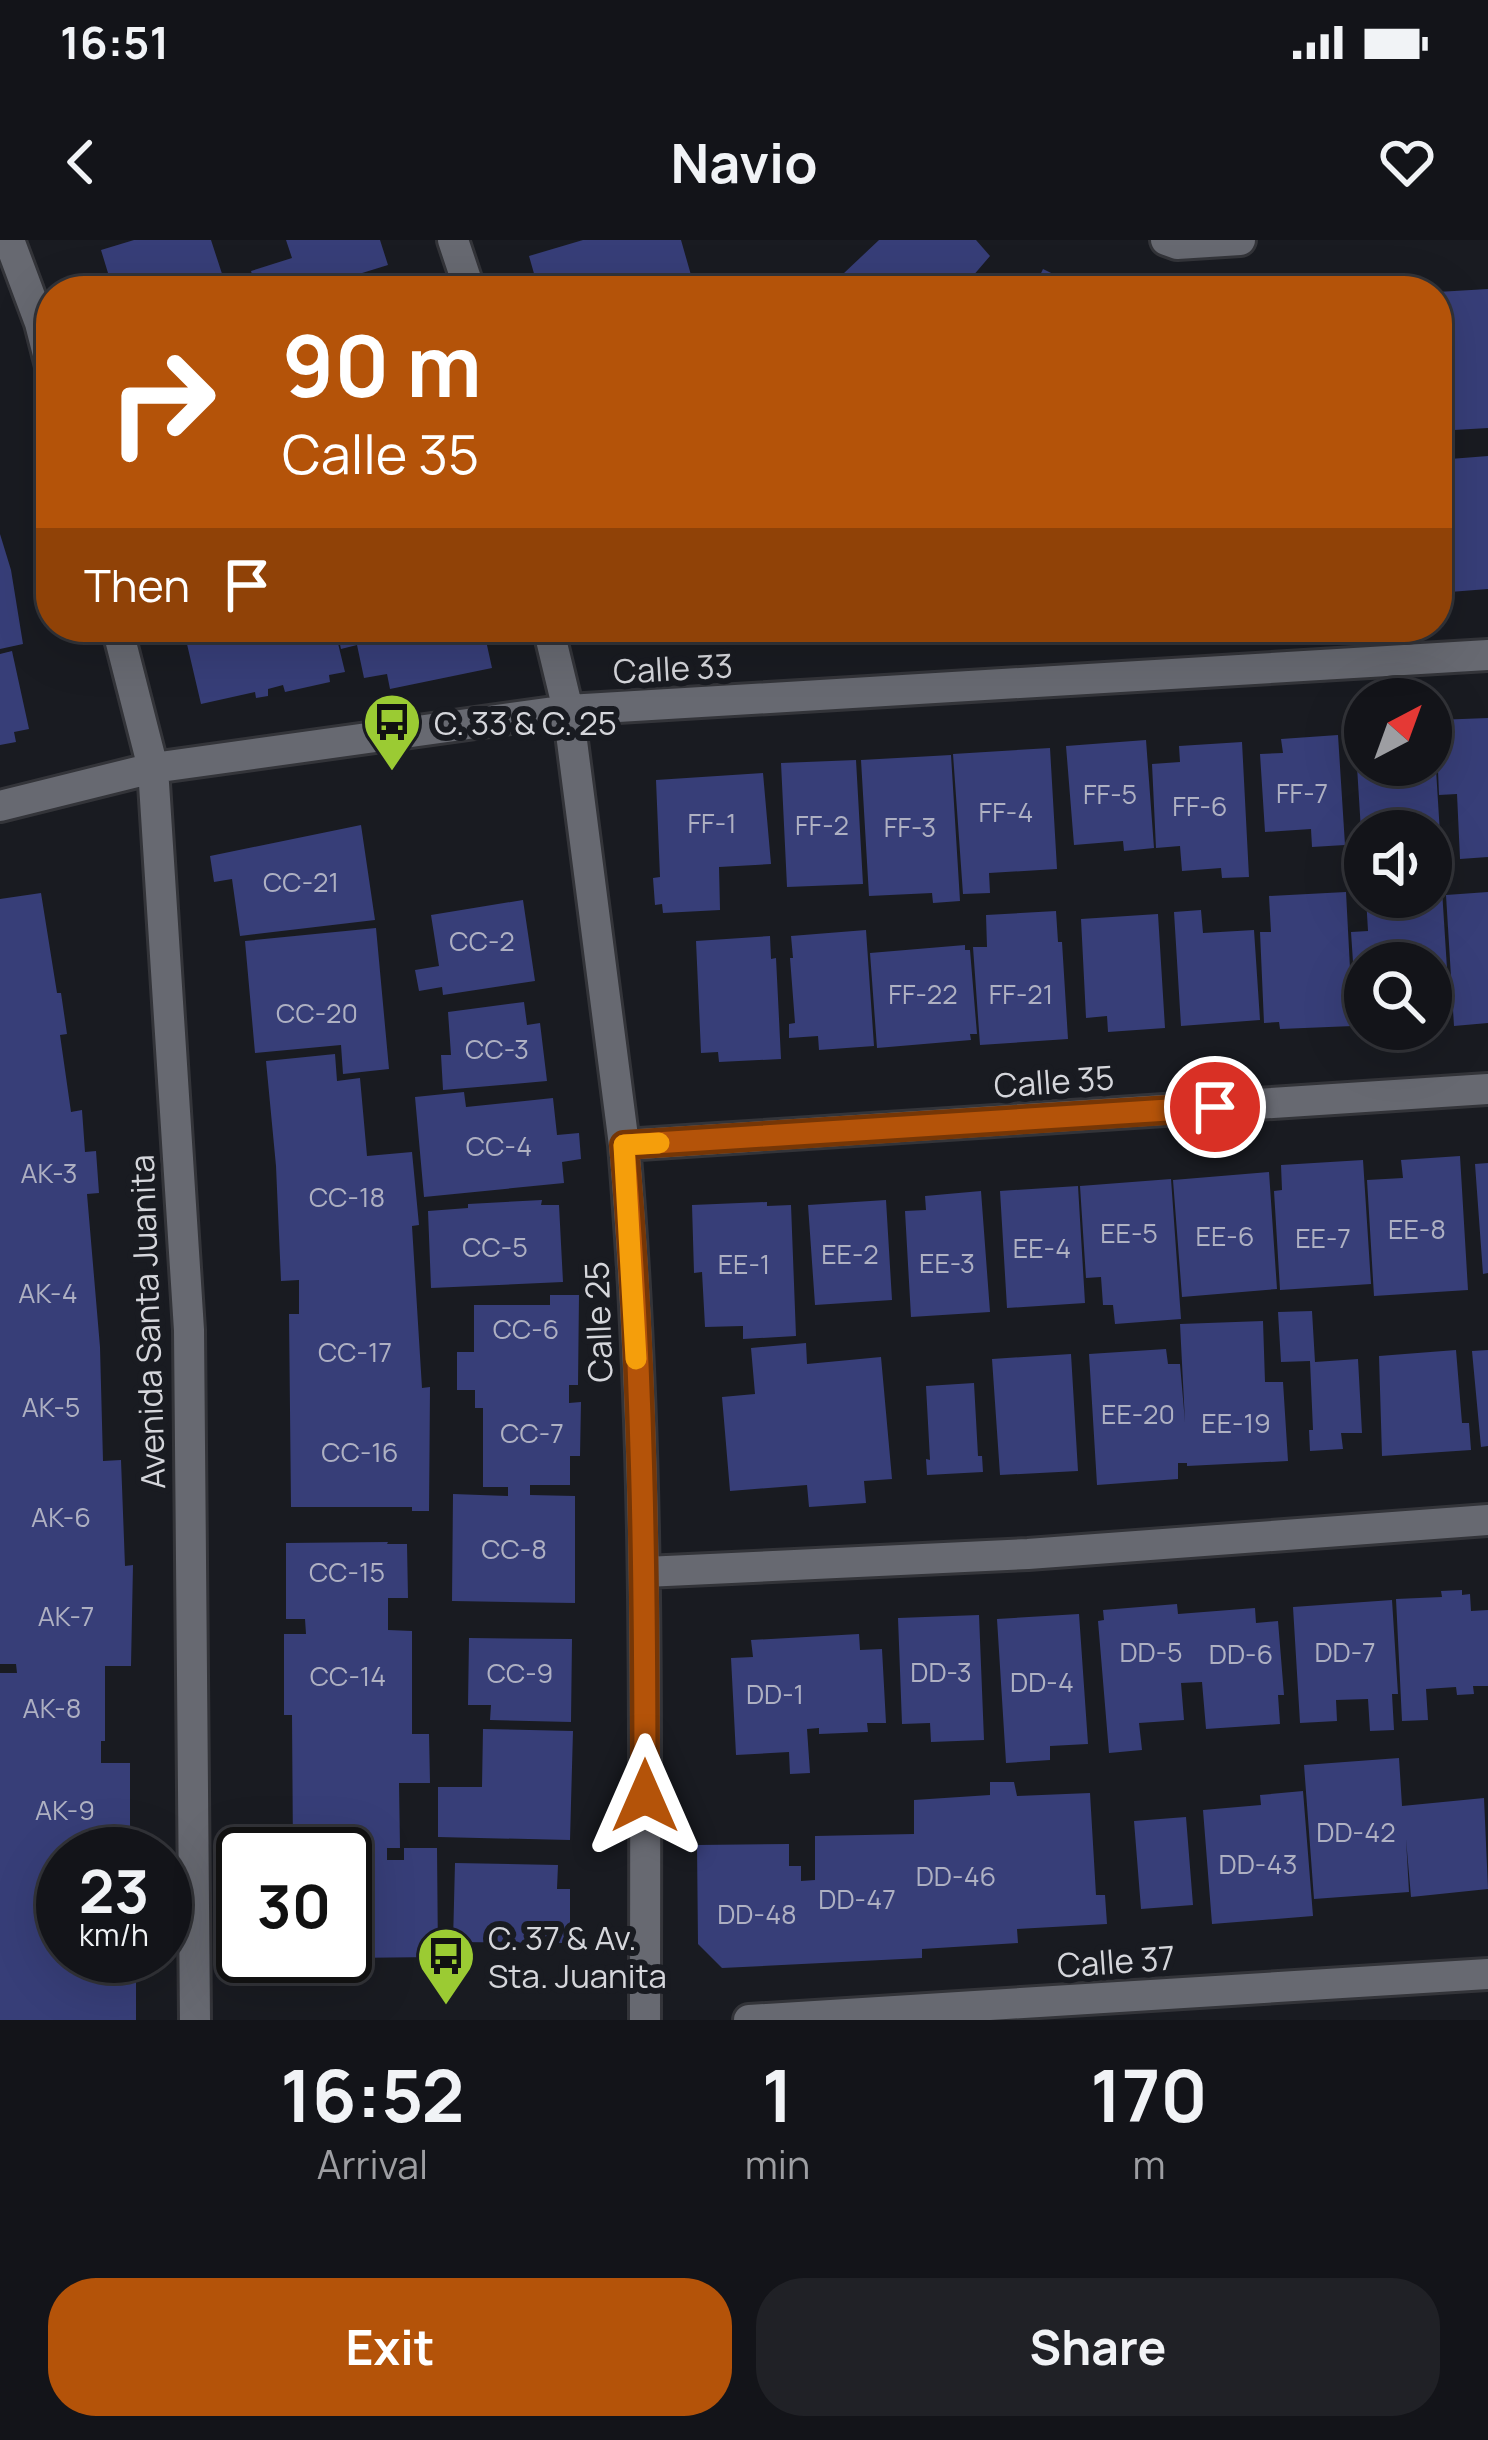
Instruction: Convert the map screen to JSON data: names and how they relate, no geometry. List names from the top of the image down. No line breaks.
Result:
{"streets":{"street":["Calle 33","Calle 35","Avenida Santa Juanita","Calle 25","Calle 37"]},"crossings":[["Calle 33","Avenida Santa Juanita"],["Calle 33","Calle 25"],["Calle 35","Calle 25"]],"places":{"bus stop":["C. 33 & C. 25","C. 37 & Av. Sta. Juanita"]},"house_numbers":["FF-7","FF-5","FF-6","FF-4","FF-1","FF-2","FF-3","CC-21","CC-2","FF-22","FF-21","CC-20","CC-3","CC-4","AK-3","CC-18","EE-8","EE-5","EE-6","EE-7","CC-5","EE-4","EE-2","EE-3","EE-1","AK-4","CC-6","CC-17","AK-5","EE-20","EE-19","CC-7","CC-16","AK-6","CC-8","CC-15","AK-7","DD-5","DD-7","DD-6","DD-3","CC-9","CC-14","DD-4","DD-1","AK-8","AK-9","DD-42","DD-43","DD-46","DD-47","DD-48"],"north":"top right","page":{"status":"16:51","header":"Navio","turn":["90 m","Calle 35"],"then":"Then","speed":"23 km/h","limit":"30","eta":["16:52","Arrival","1","min","170","m"],"buttons":["Exit","Share"]}}
